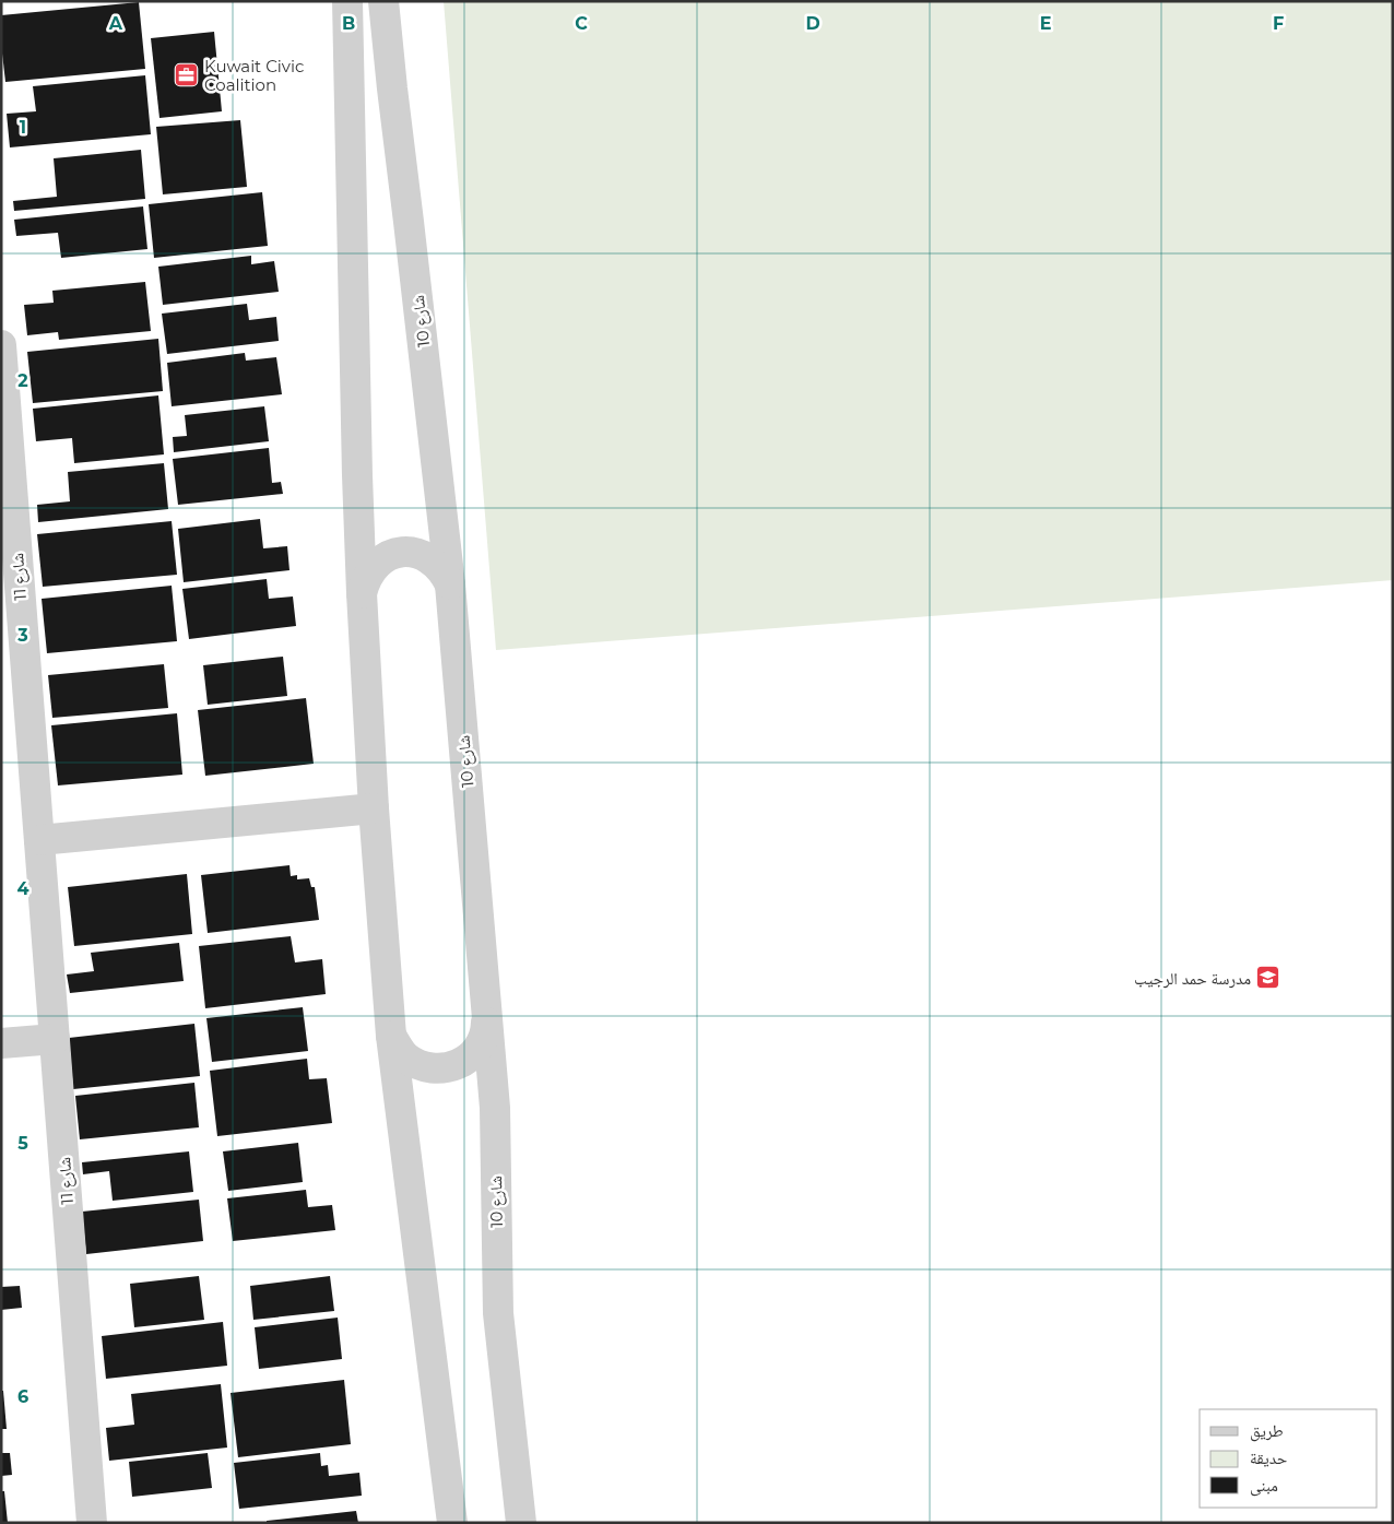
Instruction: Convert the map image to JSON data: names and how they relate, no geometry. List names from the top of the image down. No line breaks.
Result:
{"streets":{"street":["شارع 10","شارع 11"]},"places":{"office":["Kuwait Civic Coalition"],"school or university":["مدرسة حمد الرجيب"]},"legend":["طريق","حديقة","مبنى"],"grid":{"columns":["A","B","C","D","E","F"],"rows":["1","2","3","4","5","6"]}}
